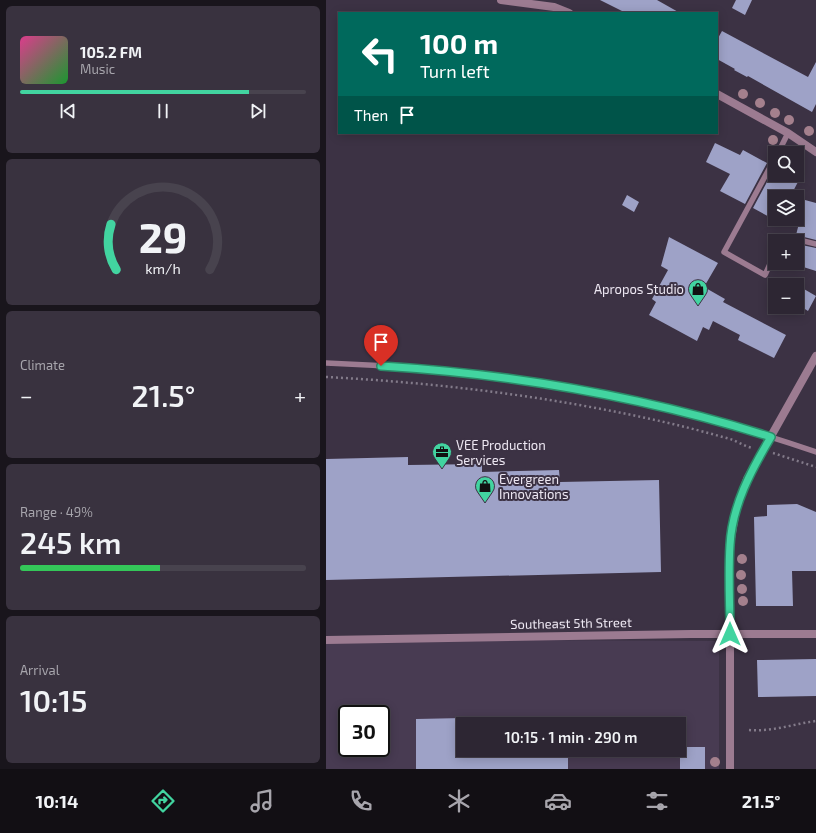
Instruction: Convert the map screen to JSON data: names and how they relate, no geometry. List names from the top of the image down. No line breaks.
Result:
{"streets":{"street":["Southeast 5th Street"]},"places":{"shop":["Apropos Studio","Evergreen Innovations"],"office":["VEE Production Services"]},"page":{"turn":["100 m","Turn left"],"song":["105.2 FM","Music"],"then":"Then","map_buttons":["+","−"],"tile":["Climate",["Range · 49%","245 km"],["Arrival","10:15"]],"heat":["−","21.5°","+"],"limit":"30","trip":"10:15 · 1 min · 290 m","tabs":["10:14","21.5°"],"gauge":["29","km/h"]}}
